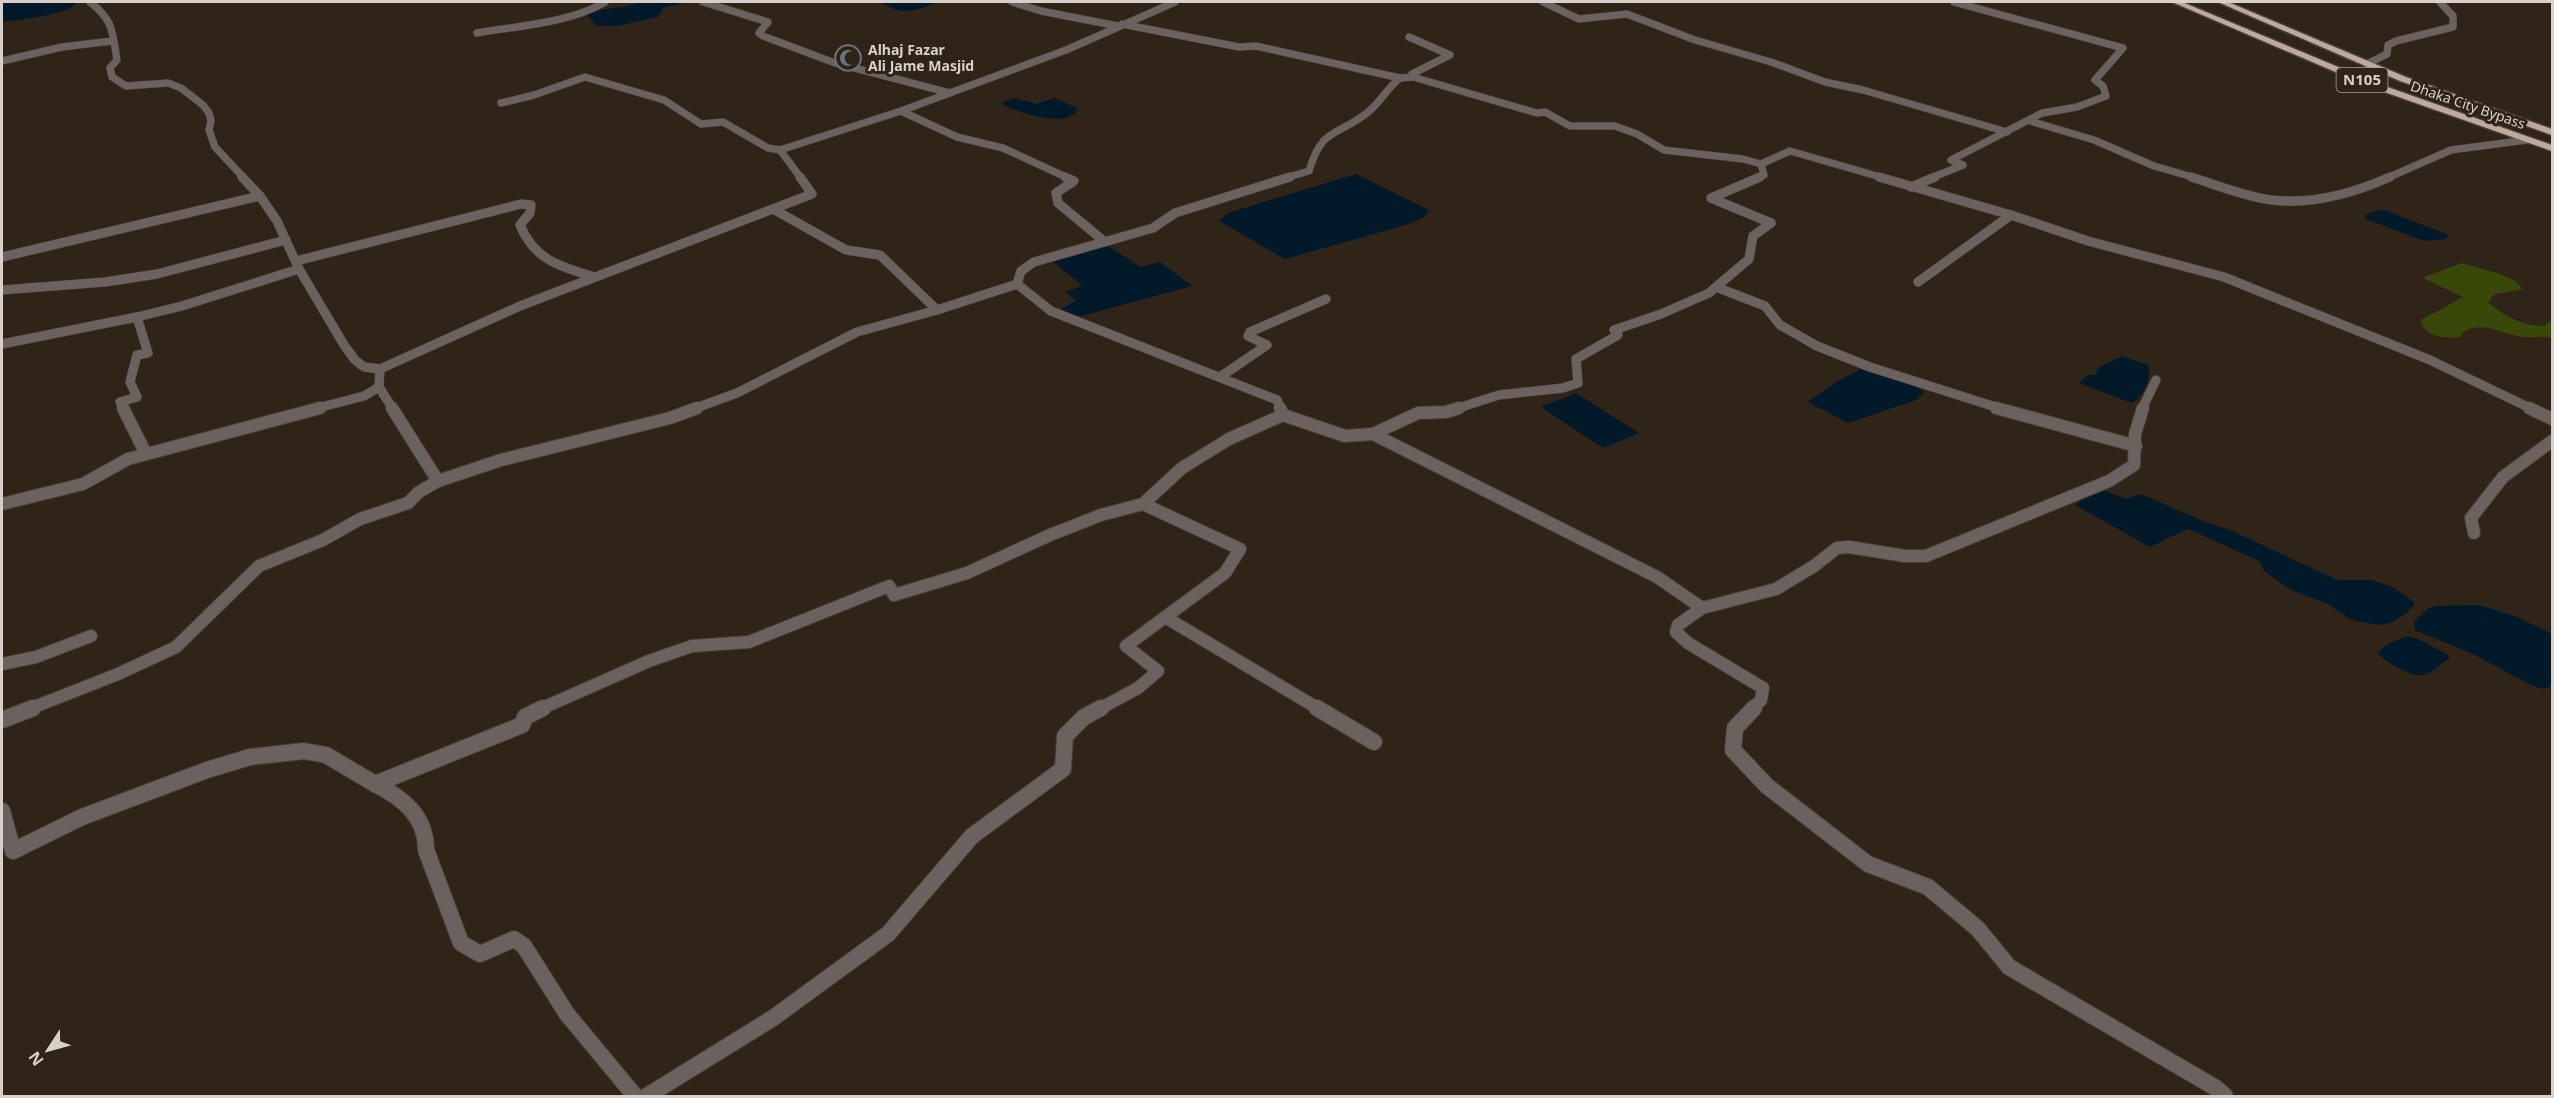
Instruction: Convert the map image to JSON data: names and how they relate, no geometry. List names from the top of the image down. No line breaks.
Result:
{"streets":{"highway":["N105","Dhaka City Bypass"]},"places":{"mosque":["Alhaj Fazar Ali Jame Masjid"]},"north":"bottom left"}
